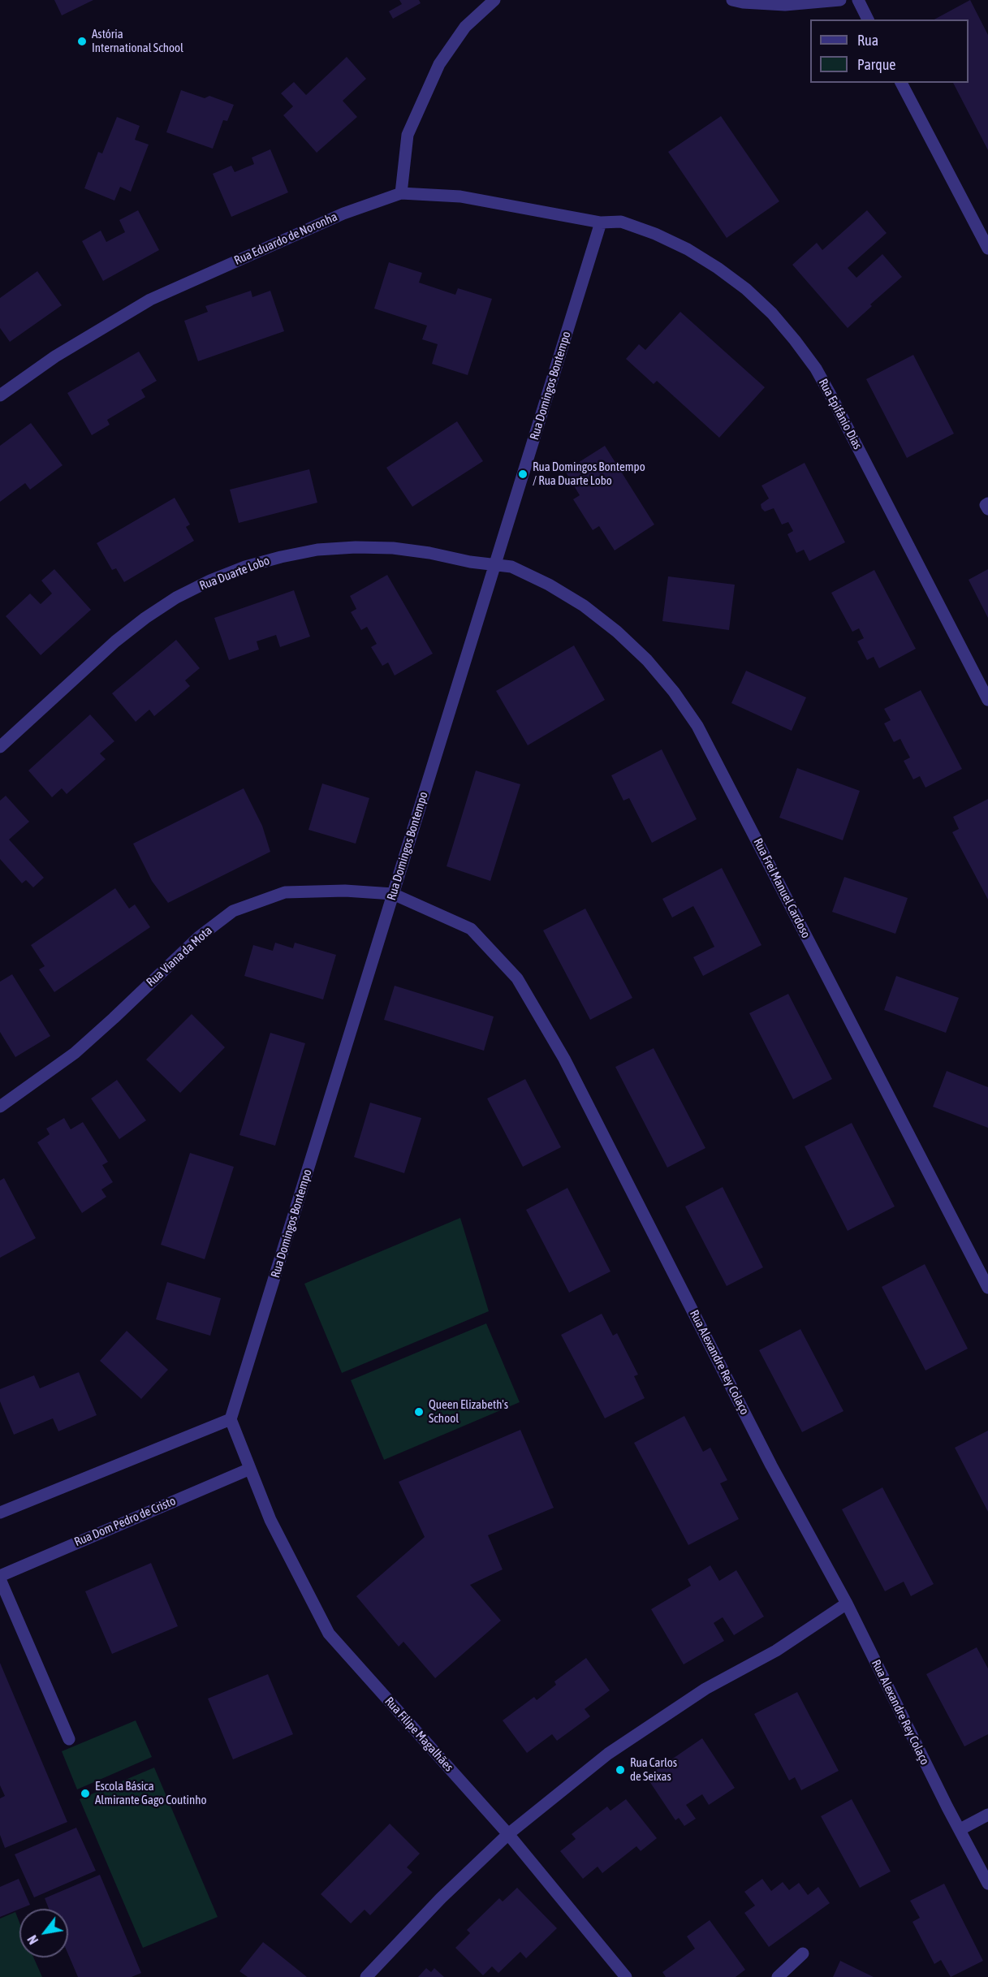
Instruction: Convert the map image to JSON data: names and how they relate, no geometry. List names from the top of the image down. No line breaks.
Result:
{"streets":{"street":["Rua Eduardo de Noronha","Rua Domingos Bontempo","Rua Epifânio Dias","Rua Duarte Lobo","Rua Frei Manuel Cardoso","Rua Viana da Mota","Rua Alexandre Rey Colaço","Rua Dom Pedro de Cristo","Rua Filipe Magalhães"]},"crossings":[["Rua Eduardo de Noronha","Rua Domingos Bontempo"],["Rua Eduardo de Noronha","Rua Epifânio Dias"],["Rua Domingos Bontempo","Rua Epifânio Dias"],["Rua Domingos Bontempo","Rua Duarte Lobo"],["Rua Domingos Bontempo","Rua Frei Manuel Cardoso"],["Rua Domingos Bontempo","Rua Viana da Mota"],["Rua Domingos Bontempo","Rua Alexandre Rey Colaço"],["Rua Duarte Lobo","Rua Frei Manuel Cardoso"],["Rua Viana da Mota","Rua Alexandre Rey Colaço"],["Rua Dom Pedro de Cristo","Rua Filipe Magalhães"]],"places":["Astória International School","Rua Domingos Bontempo / Rua Duarte Lobo","Queen Elizabeth's School","Rua Carlos de Seixas","Escola Básica Almirante Gago Coutinho"],"legend":["Rua","Parque"],"north":"bottom left"}
